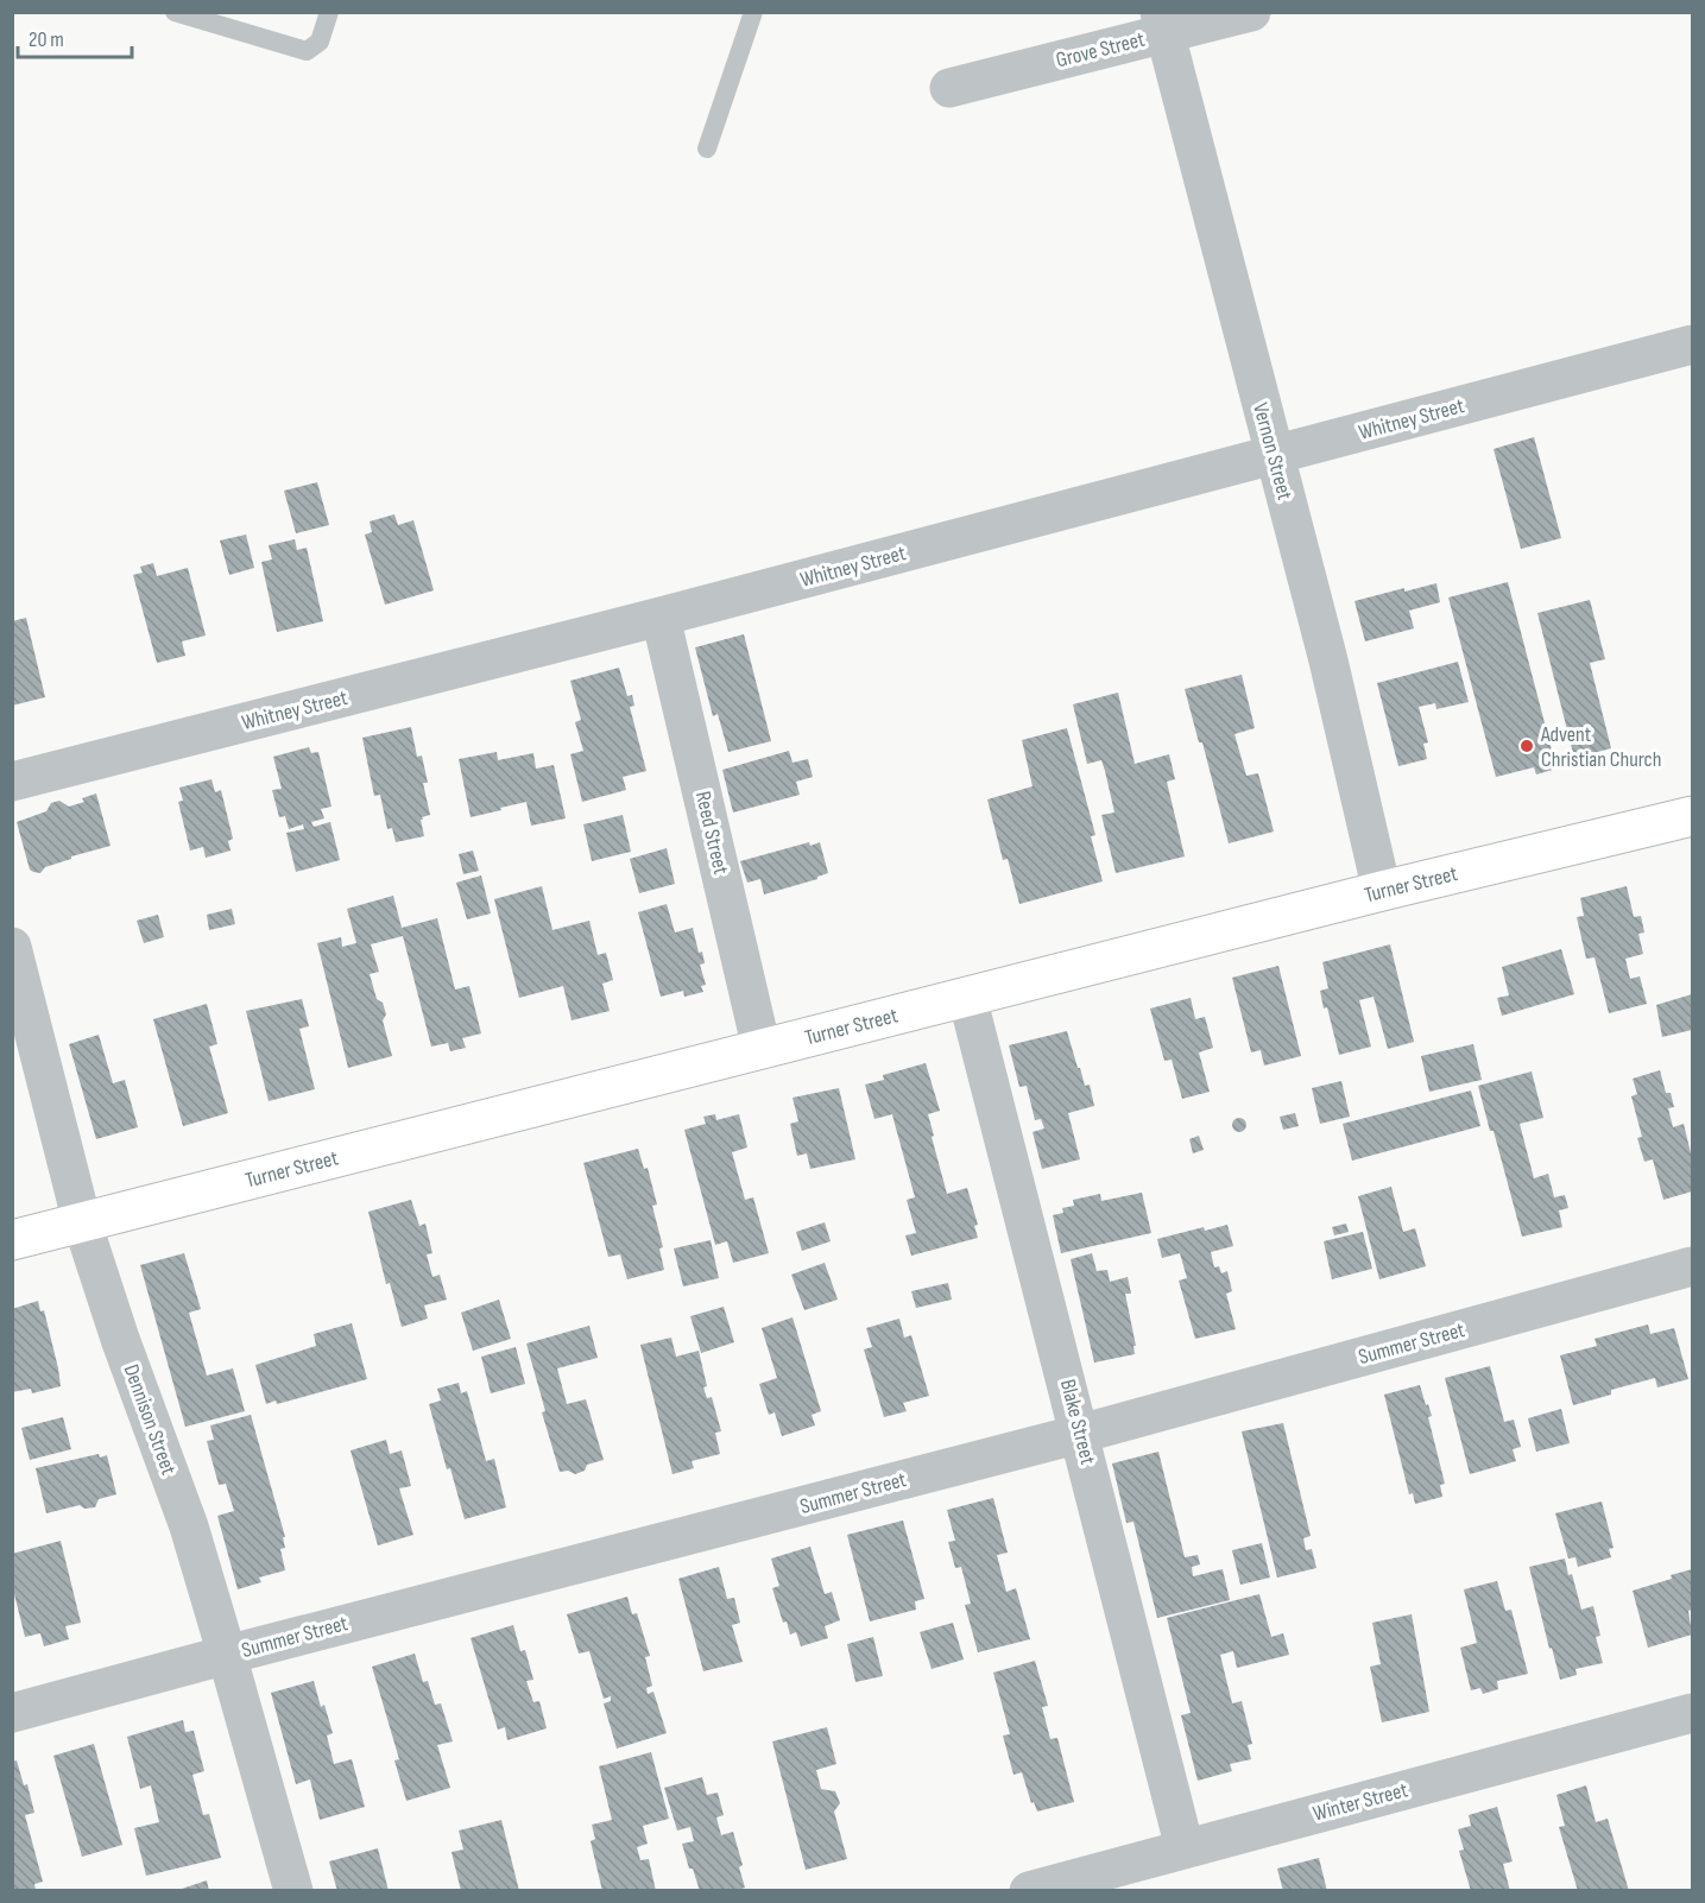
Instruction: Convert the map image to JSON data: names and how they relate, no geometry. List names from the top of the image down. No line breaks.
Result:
{"streets":{"main road":["Turner Street"],"street":["Grove Street","Whitney Street","Vernon Street","Reed Street","Summer Street","Dennison Street","Blake Street","Winter Street"]},"crossings":[["Grove Street","Vernon Street"],["Whitney Street","Vernon Street"],["Whitney Street","Reed Street"],["Vernon Street","Turner Street"],["Reed Street","Turner Street"],["Turner Street","Dennison Street"],["Turner Street","Blake Street"],["Summer Street","Dennison Street"],["Summer Street","Blake Street"],["Blake Street","Winter Street"]],"places":["Advent Christian Church"],"scale_bar":"20 m"}
